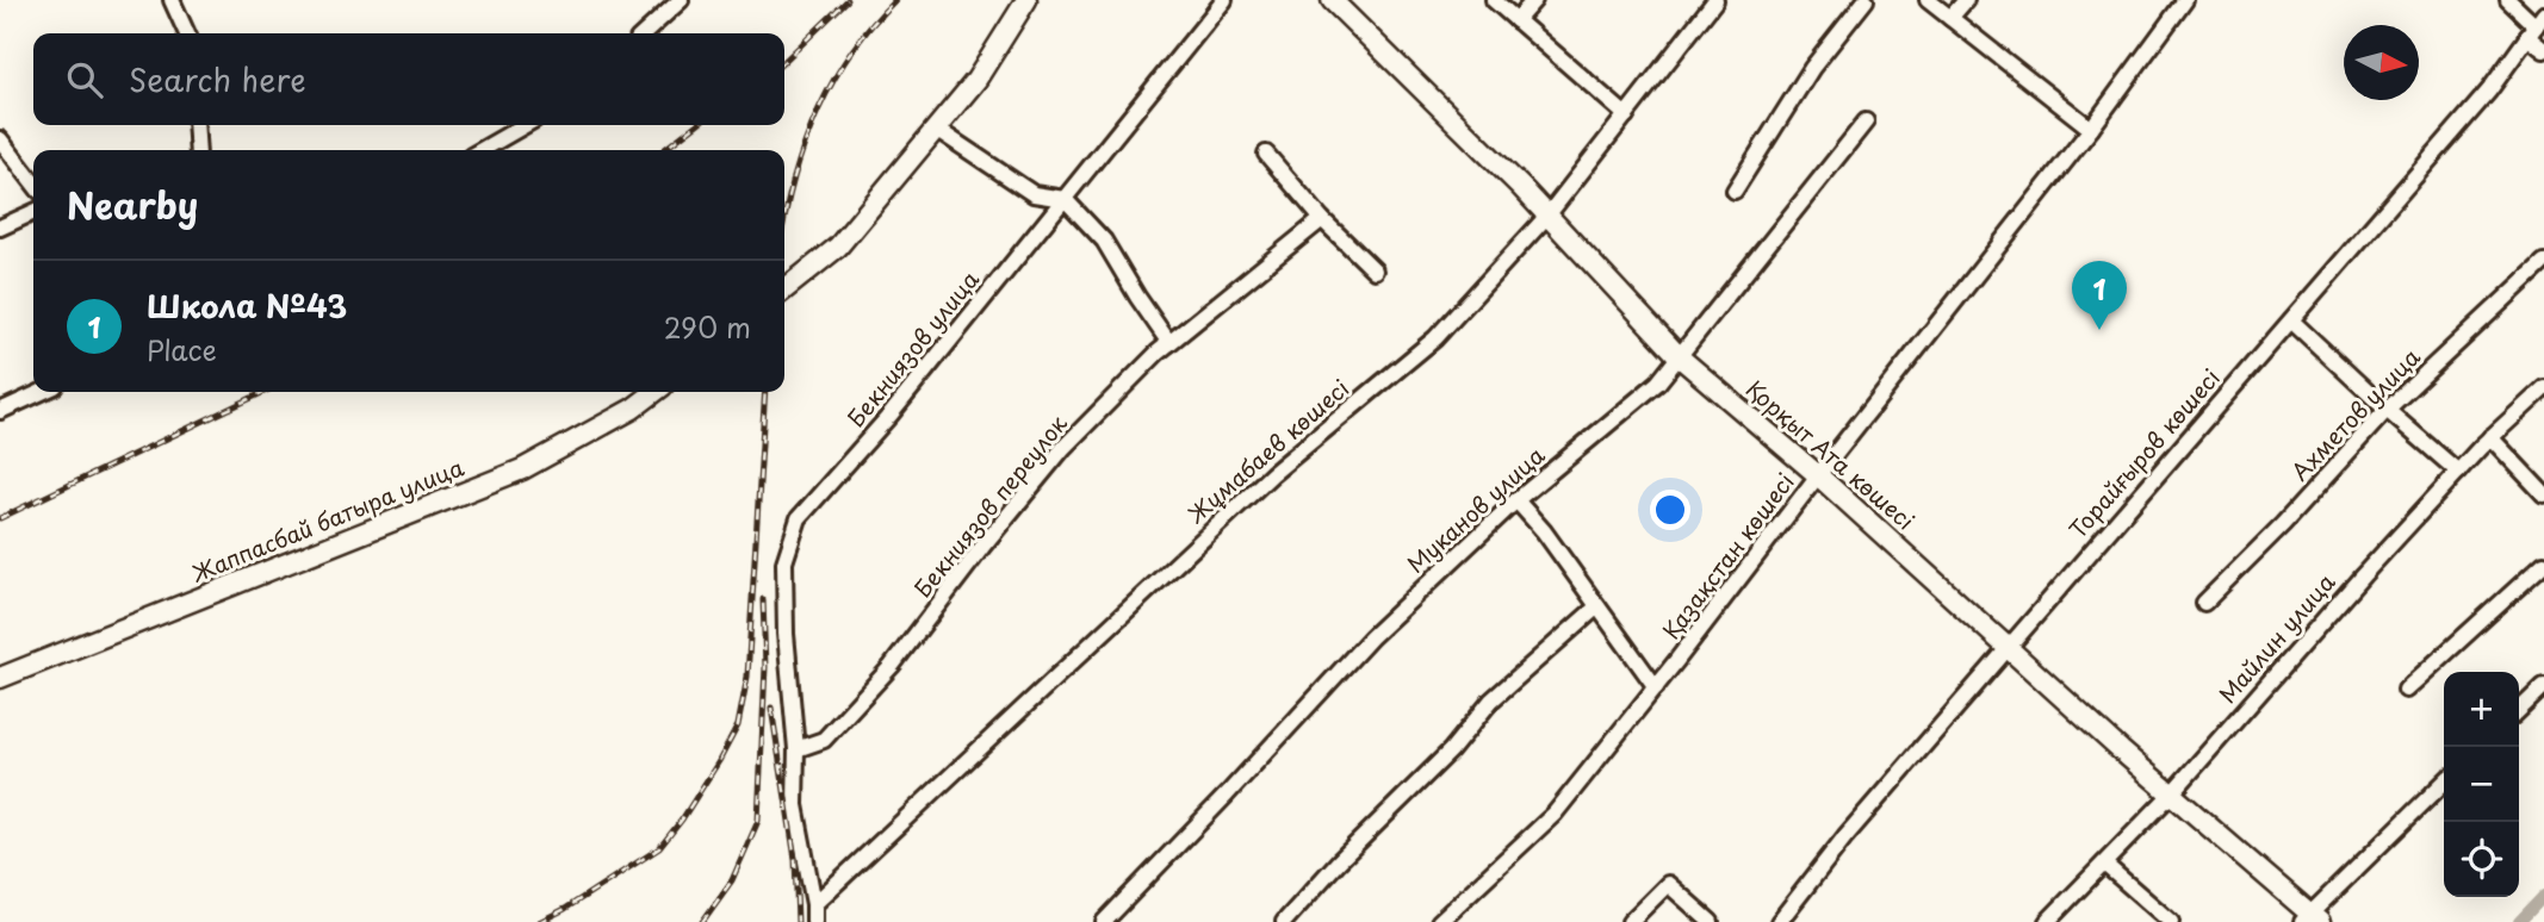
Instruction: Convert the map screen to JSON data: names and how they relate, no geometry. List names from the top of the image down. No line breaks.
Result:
{"streets":{"main road":["Қорқыт Ата көшесі","Жаппасбай батыра улица"],"street":["Бекниязов улица","Ахметов улица","Жұмабаев көшесі","Торайғыров көшесі","Бекниязов переулок","Муканов улица","Қазақстан көшесі","Майлин улица"]},"crossings":[["Бекниязов улица","Жұмабаев көшесі"],["Бекниязов улица","Бекниязов переулок"],["Жұмабаев көшесі","Қорқыт Ата көшесі"],["Торайғыров көшесі","Қорқыт Ата көшесі"],["Қорқыт Ата көшесі","Муканов улица"],["Қорқыт Ата көшесі","Қазақстан көшесі"],["Қорқыт Ата көшесі","Майлин улица"]],"north":"right","page":{"search":"Search here","heading":"Nearby","list":[{"mark":"1","name":"Школа №43","note":"Place","value":"290 m"}],"pins":"1","map_buttons":["+","−"]}}
